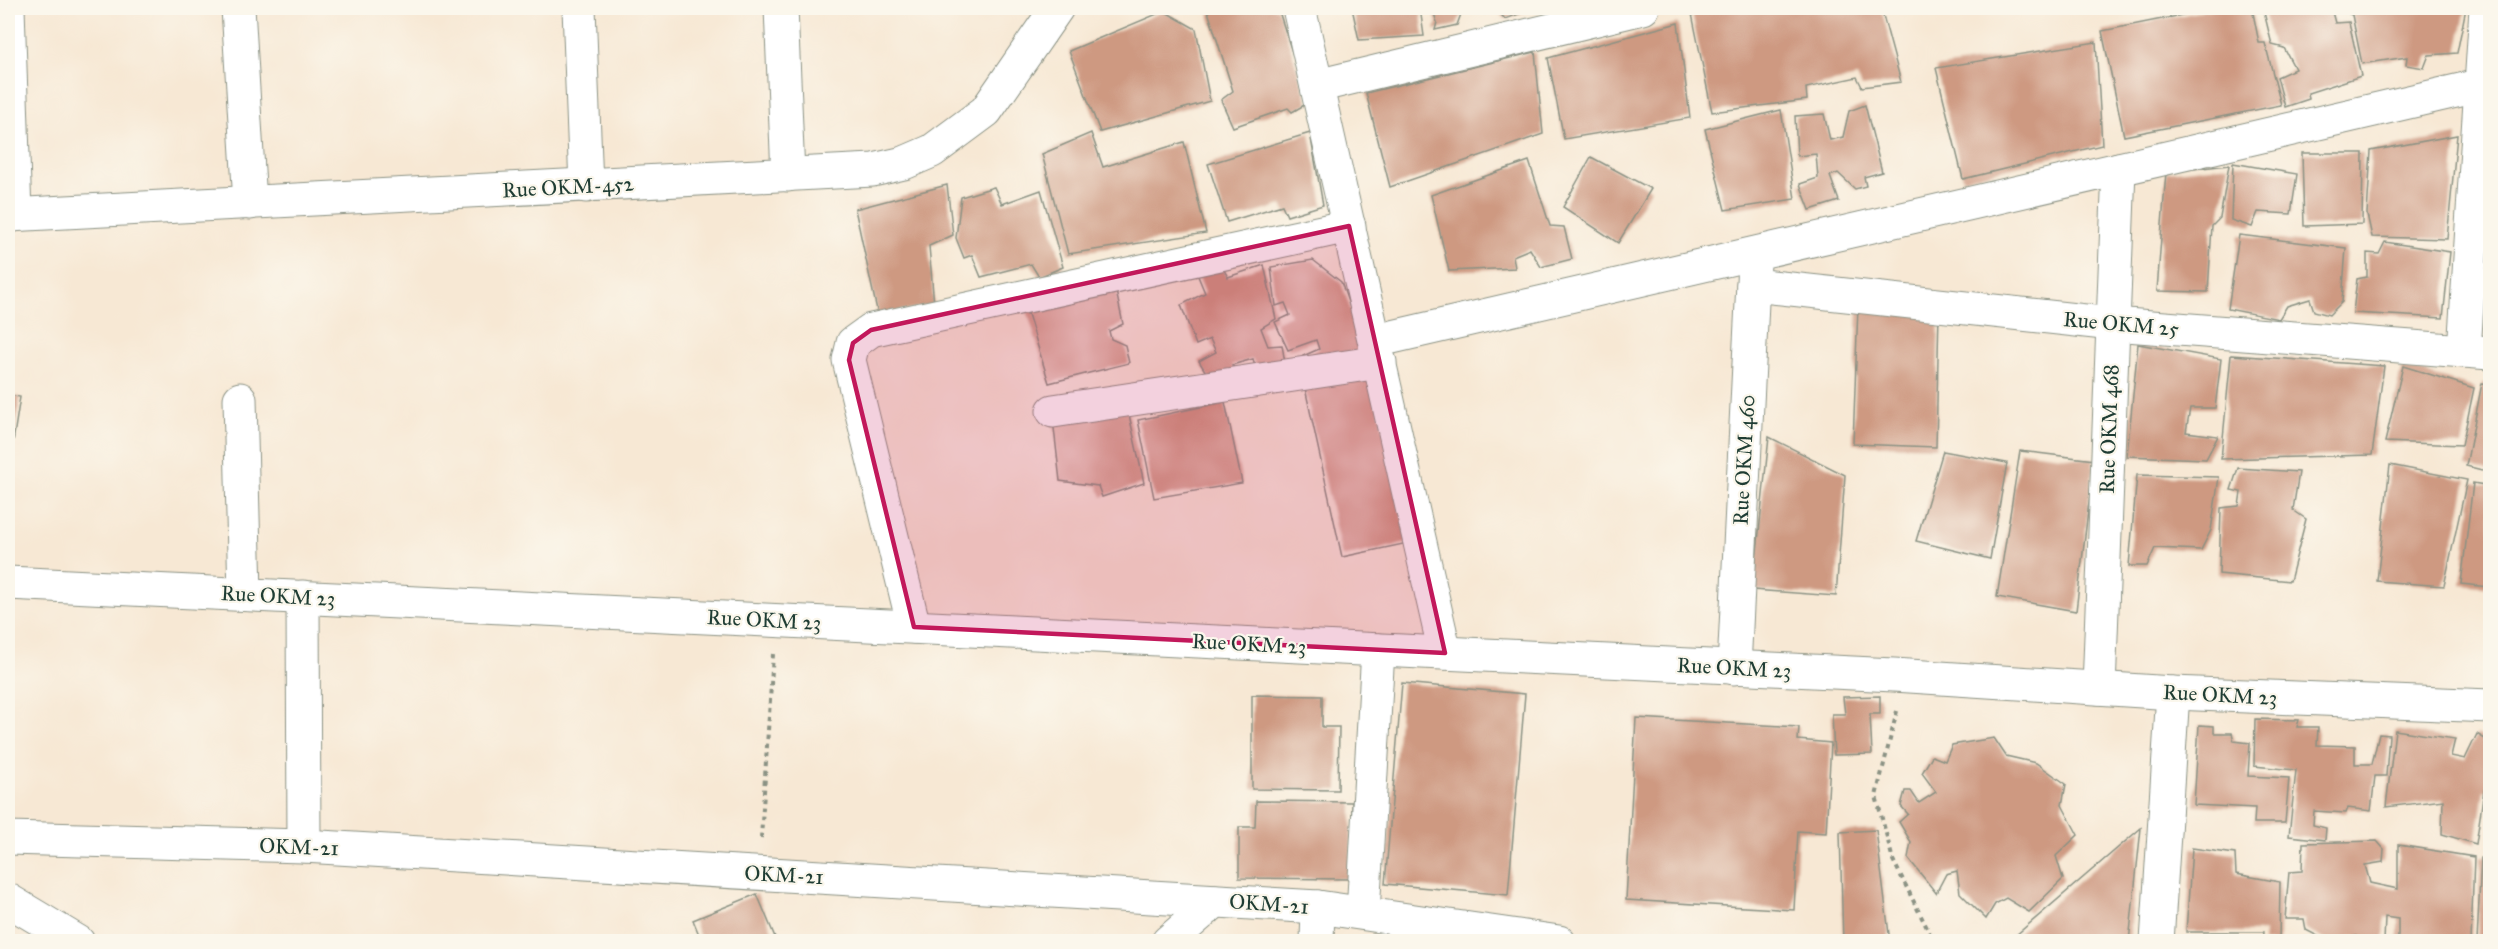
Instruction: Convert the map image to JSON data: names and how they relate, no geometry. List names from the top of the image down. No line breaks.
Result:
{"streets":{"street":["Rue OKM-452","Rue OKM 25","Rue OKM 468","Rue OKM 460","Rue OKM 23","OKM-21"]},"crossings":[["Rue OKM 25","Rue OKM 468"],["Rue OKM 25","Rue OKM 460"],["Rue OKM 468","Rue OKM 23"],["Rue OKM 460","Rue OKM 23"]]}
